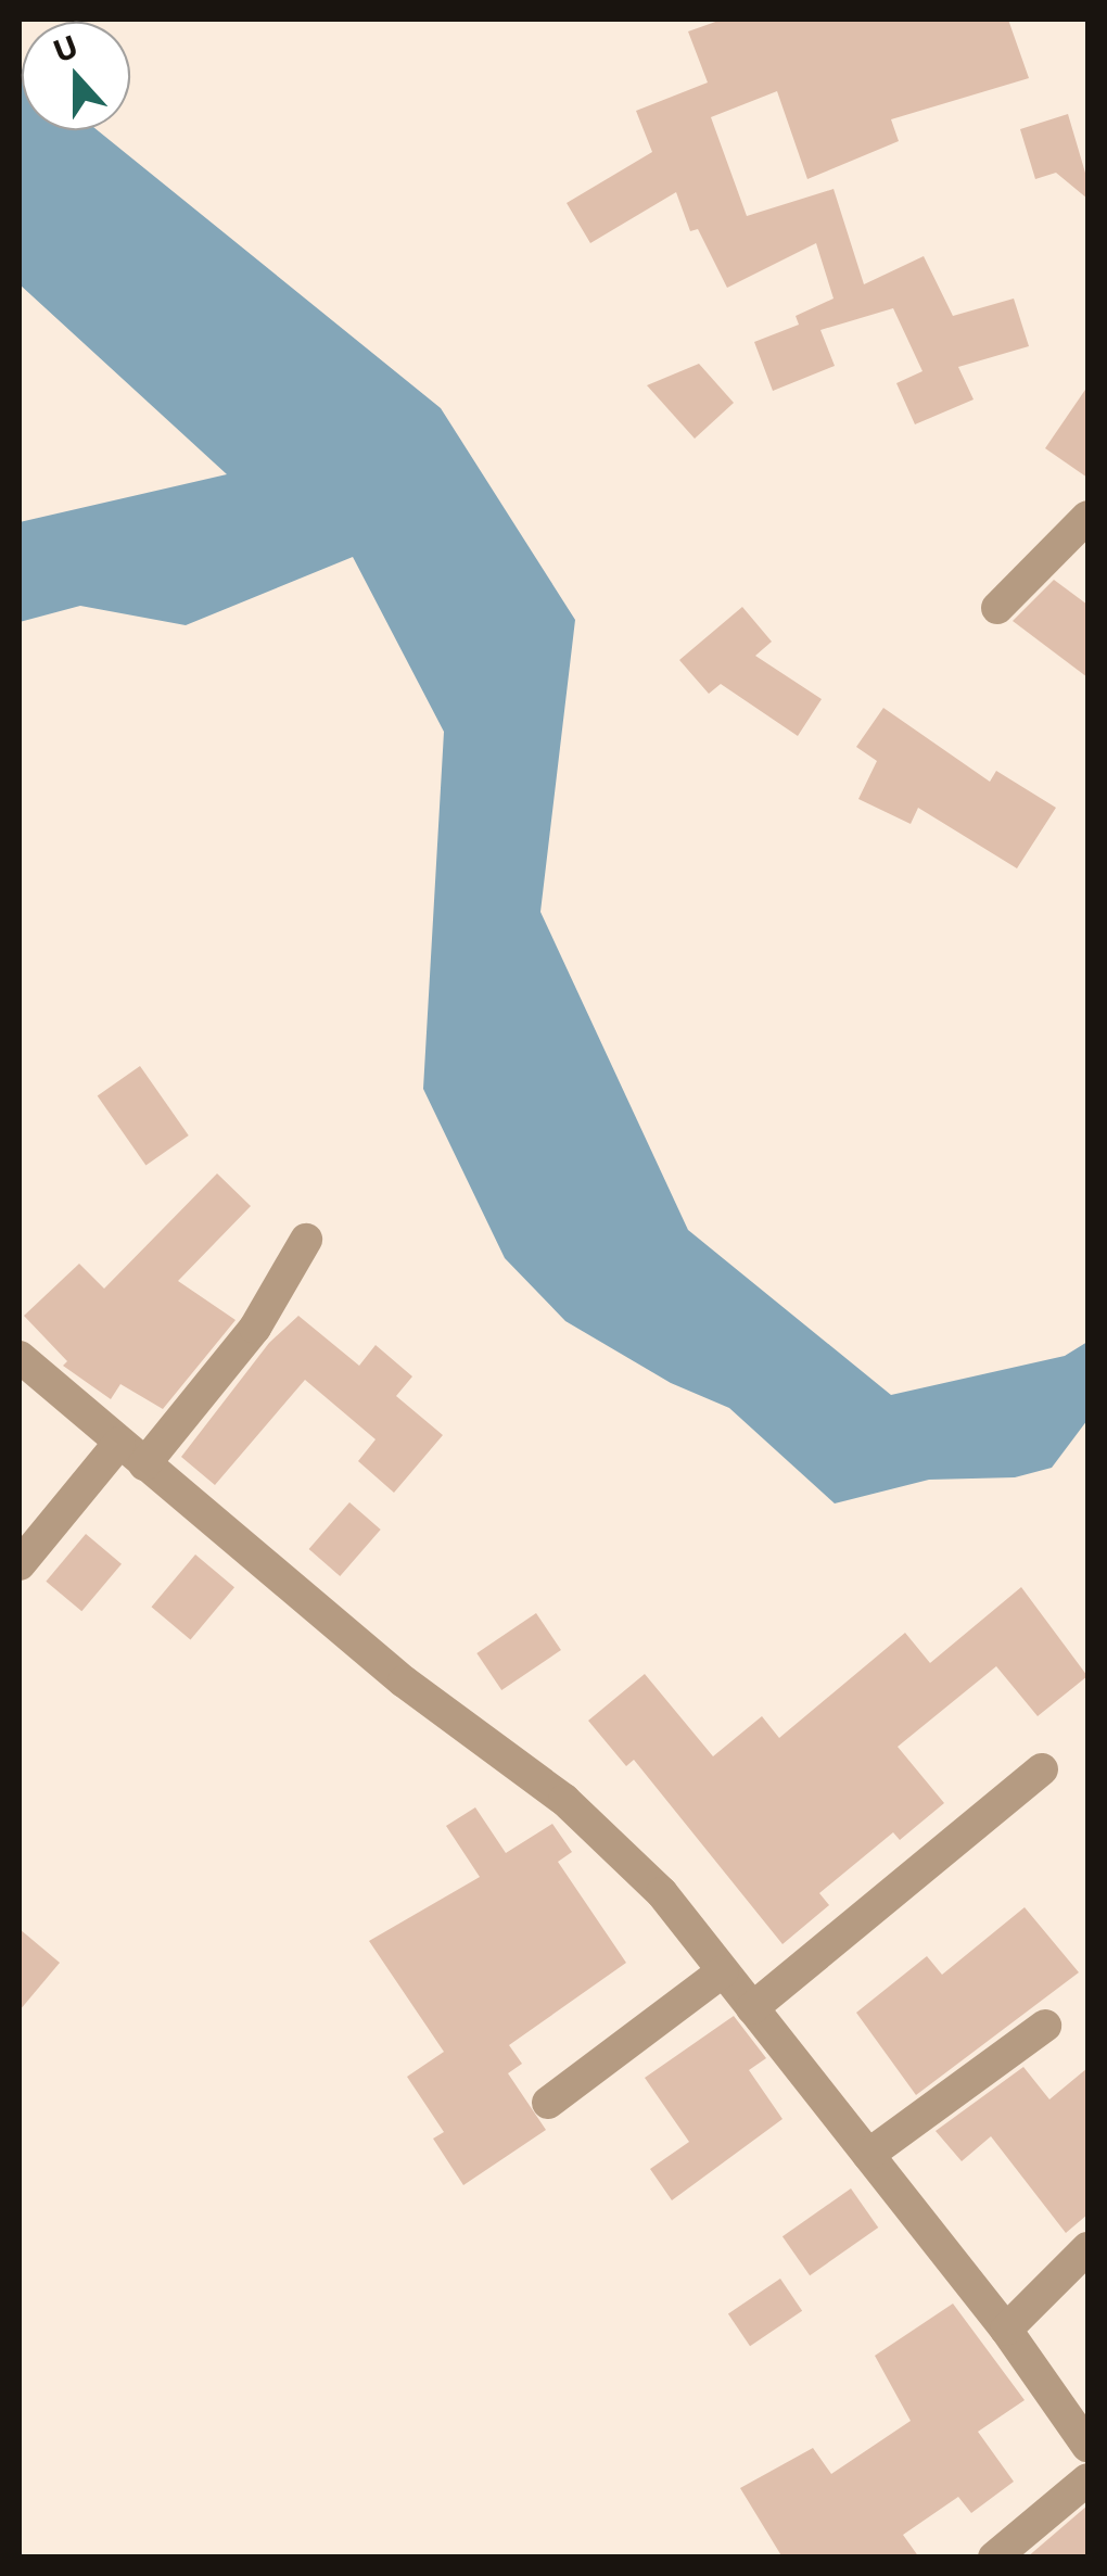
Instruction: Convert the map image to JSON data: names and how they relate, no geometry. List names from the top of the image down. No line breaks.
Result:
{"north":"top"}
